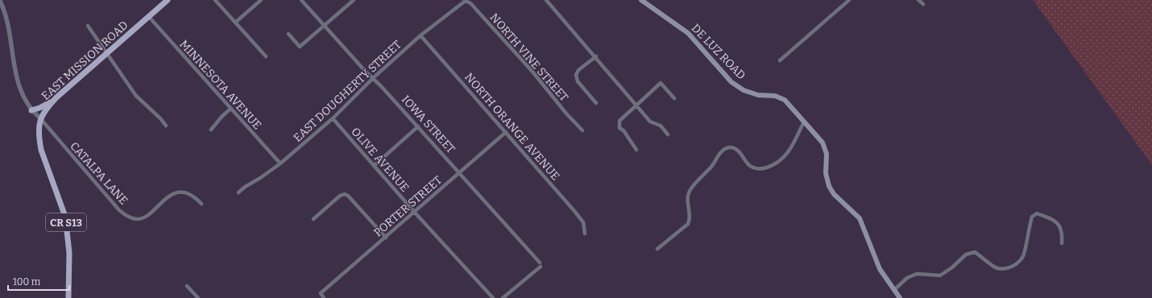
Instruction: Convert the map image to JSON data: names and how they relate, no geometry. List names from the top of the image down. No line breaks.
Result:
{"streets":{"main road":["DE LUZ ROAD","EAST MISSION ROAD","CR S13"],"street":["NORTH VINE STREET","MINNESOTA AVENUE","EAST DOUGHERTY STREET","IOWA STREET","NORTH ORANGE AVENUE","OLIVE AVENUE","CATALPA LANE","PORTER STREET"]},"crossings":[["NORTH VINE STREET","EAST DOUGHERTY STREET"],["EAST MISSION ROAD","MINNESOTA AVENUE"],["EAST MISSION ROAD","CATALPA LANE"],["EAST MISSION ROAD","CR S13"],["MINNESOTA AVENUE","EAST DOUGHERTY STREET"],["EAST DOUGHERTY STREET","IOWA STREET"],["EAST DOUGHERTY STREET","NORTH ORANGE AVENUE"],["EAST DOUGHERTY STREET","OLIVE AVENUE"],["IOWA STREET","PORTER STREET"],["NORTH ORANGE AVENUE","PORTER STREET"],["OLIVE AVENUE","PORTER STREET"],["CATALPA LANE","CR S13"]],"scale_bar":"100 m"}
